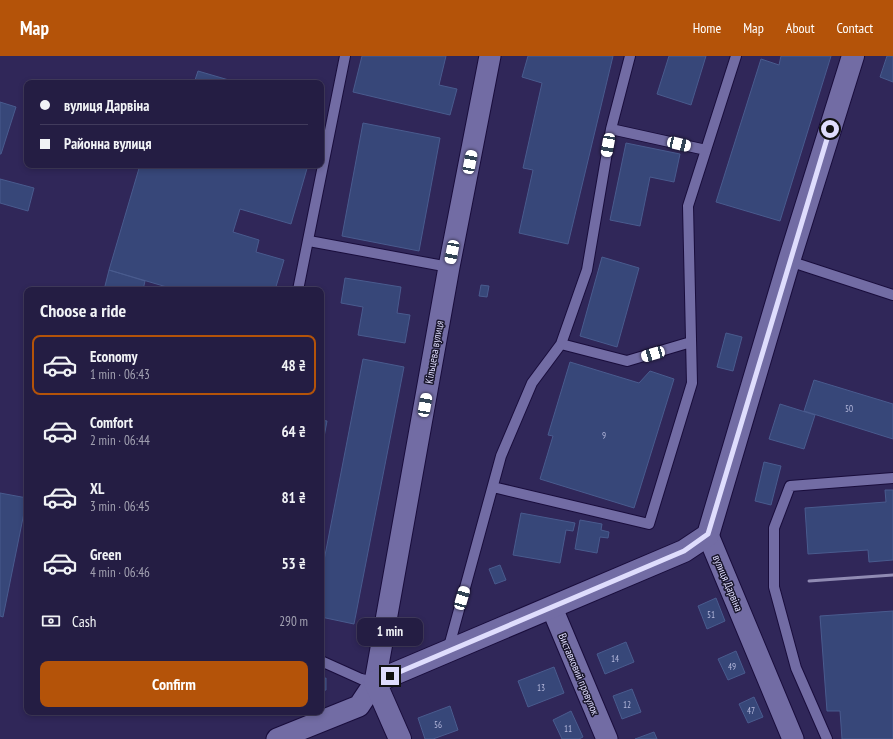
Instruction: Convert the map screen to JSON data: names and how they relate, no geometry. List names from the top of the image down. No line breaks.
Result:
{"streets":{"street":["Кільцева вулиця","вулиця Дарвіна","Виставковий провулок"]},"house_numbers":["50","9","51","14","49","13","12","47","56","11"],"page":{"header":"Map","nav":["Home","Map","About","Contact"],"banner":["вулиця Дарвіна","Районна вулиця"],"heading":"Choose a ride","list":[{"name":"Economy","note":"1 min · 06:43","value":"48 ₴"},{"name":"Comfort","note":"2 min · 06:44","value":"64 ₴"},{"name":"XL","note":"3 min · 06:45","value":"81 ₴"},{"name":"Green","note":"4 min · 06:46","value":"53 ₴"}],"pay":["Cash","290 m"],"bubble":"1 min","buttons":"Confirm"}}
